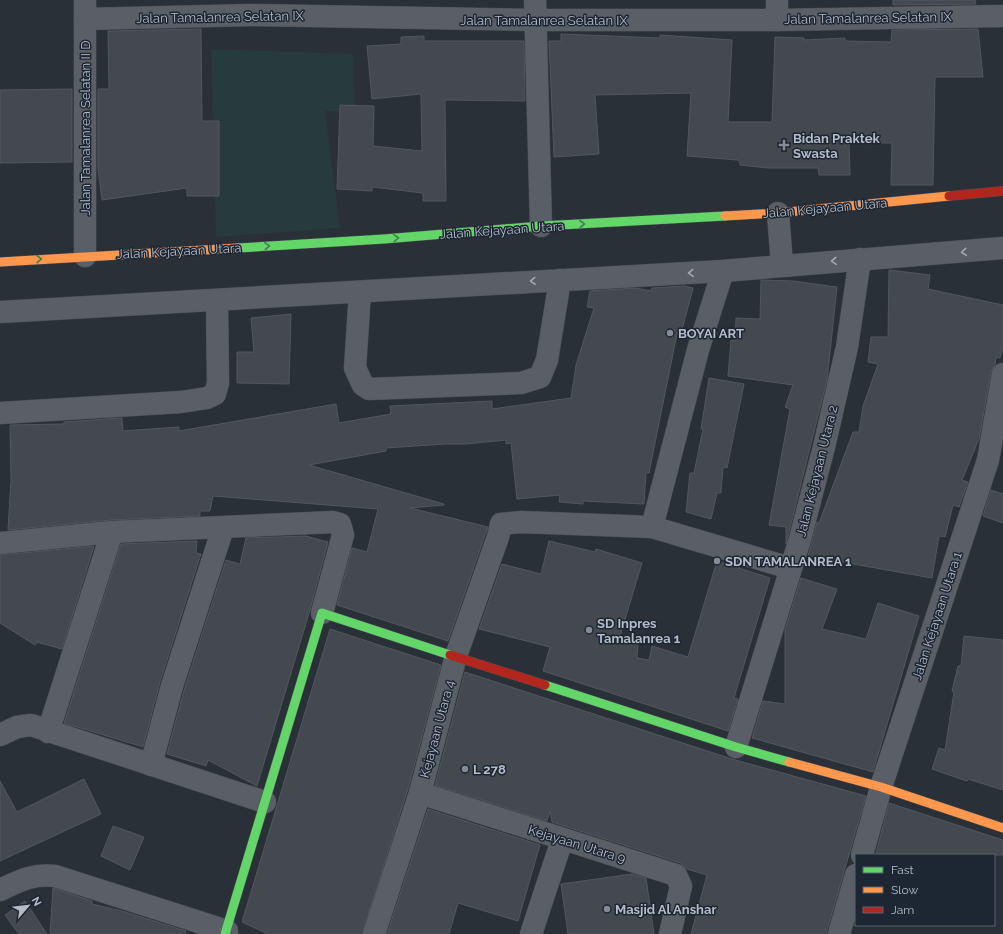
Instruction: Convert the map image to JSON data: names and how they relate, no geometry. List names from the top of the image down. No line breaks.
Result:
{"streets":{"street":["Jalan Tamalanrea Selatan IX","Jalan Tamalanrea Selatan II D","Jalan Kejayaan Utara","Jalan Kejayaan Utara 2","Jalan Kejayaan Utara 1","Kejayaan Utara 4","Kejayaan Utara 9"]},"crossings":[["Jalan Tamalanrea Selatan IX","Jalan Tamalanrea Selatan II D"],["Jalan Tamalanrea Selatan II D","Jalan Kejayaan Utara"],["Kejayaan Utara 4","Kejayaan Utara 9"]],"places":{"health":["Bidan Praktek Swasta"],"other":["BOYAI ART","SDN TAMALANREA 1","SD Inpres Tamalanrea 1","L 278","Masjid Al Anshar"]},"legend":["Fast","Slow","Jam"],"north":"top right"}
